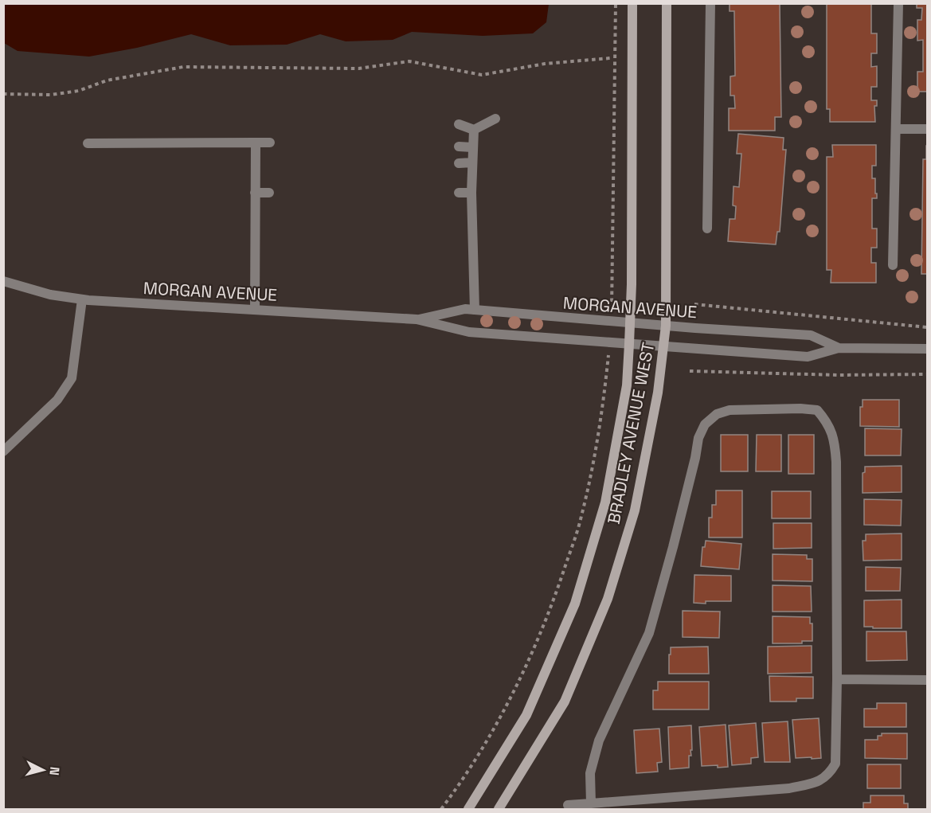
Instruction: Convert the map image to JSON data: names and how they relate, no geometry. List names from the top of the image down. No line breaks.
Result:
{"streets":{"main road":["BRADLEY AVENUE WEST"],"street":["MORGAN AVENUE"]},"crossings":[["MORGAN AVENUE","BRADLEY AVENUE WEST"]],"north":"right"}
